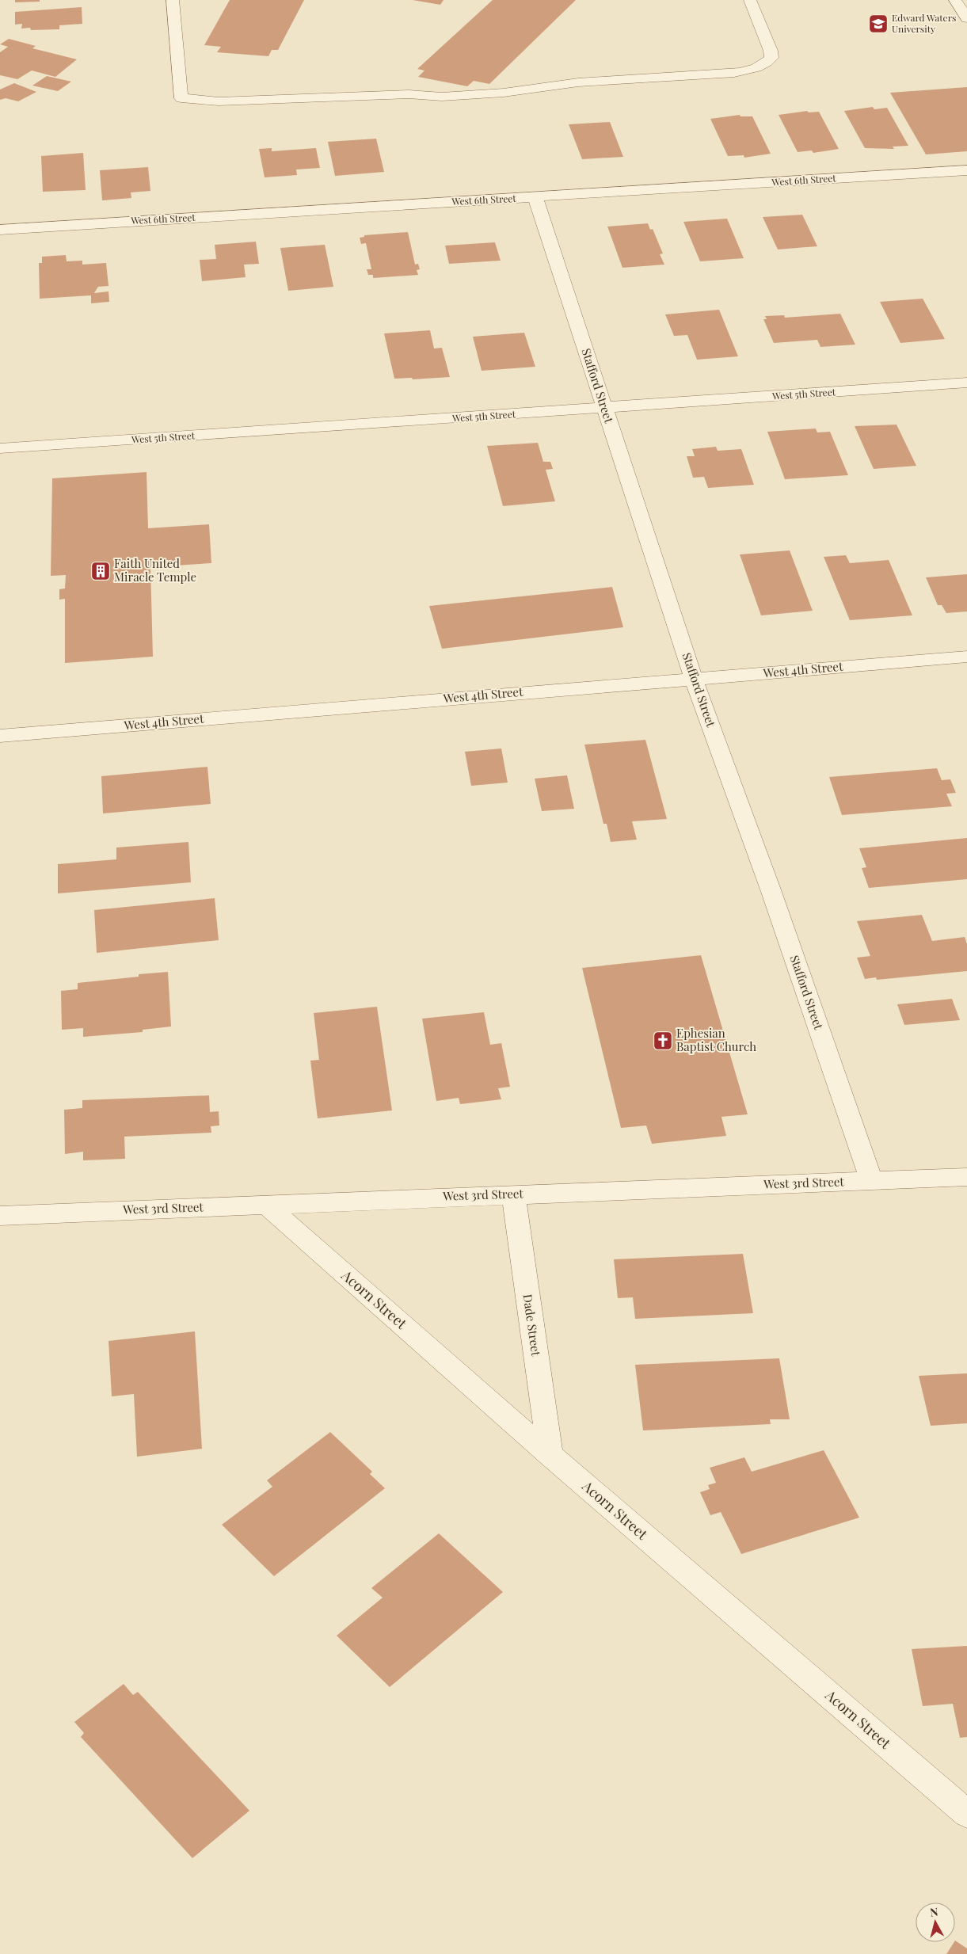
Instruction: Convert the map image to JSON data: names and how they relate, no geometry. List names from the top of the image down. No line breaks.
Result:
{"streets":{"street":["West 6th Street","Stafford Street","West 5th Street","West 4th Street","West 3rd Street","Acorn Street","Dade Street"]},"crossings":[["West 6th Street","Stafford Street"],["Stafford Street","West 5th Street"],["Stafford Street","West 4th Street"],["Stafford Street","West 3rd Street"],["West 3rd Street","Acorn Street"],["West 3rd Street","Dade Street"],["Acorn Street","Dade Street"]],"places":{"school or university":["Edward Waters University"],"building":["Faith United Miracle Temple"],"church":["Ephesian Baptist Church"]},"north":"top"}
